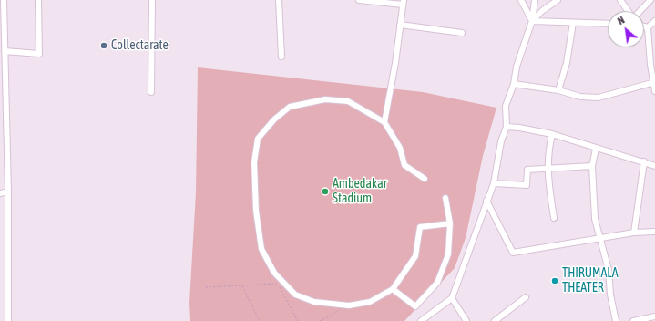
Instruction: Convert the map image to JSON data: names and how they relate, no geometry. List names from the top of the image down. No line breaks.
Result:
{"places":["Collectarate","Ambedakar Stadium","THIRUMALA THEATER"],"north":"top left"}
